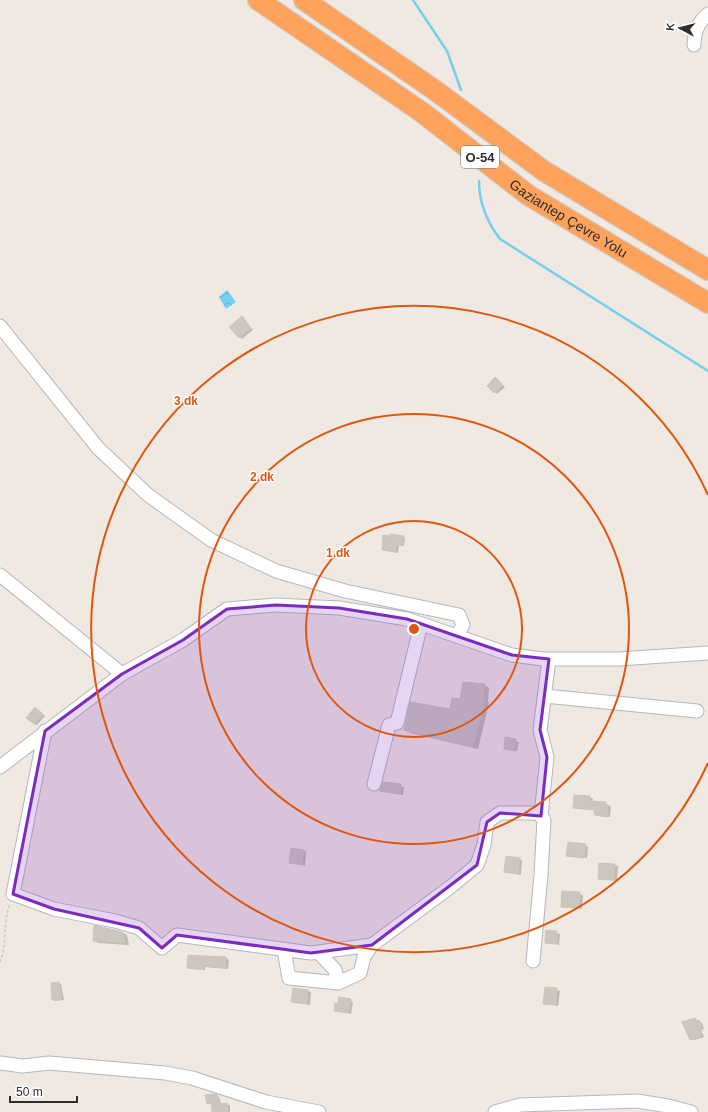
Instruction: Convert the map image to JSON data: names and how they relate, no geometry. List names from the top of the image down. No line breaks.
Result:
{"streets":{"highway":["O-54","Gaziantep Çevre Yolu"]},"scale_bar":"50 m","north":"left","rings":["3 dk","2 dk","1 dk"]}
